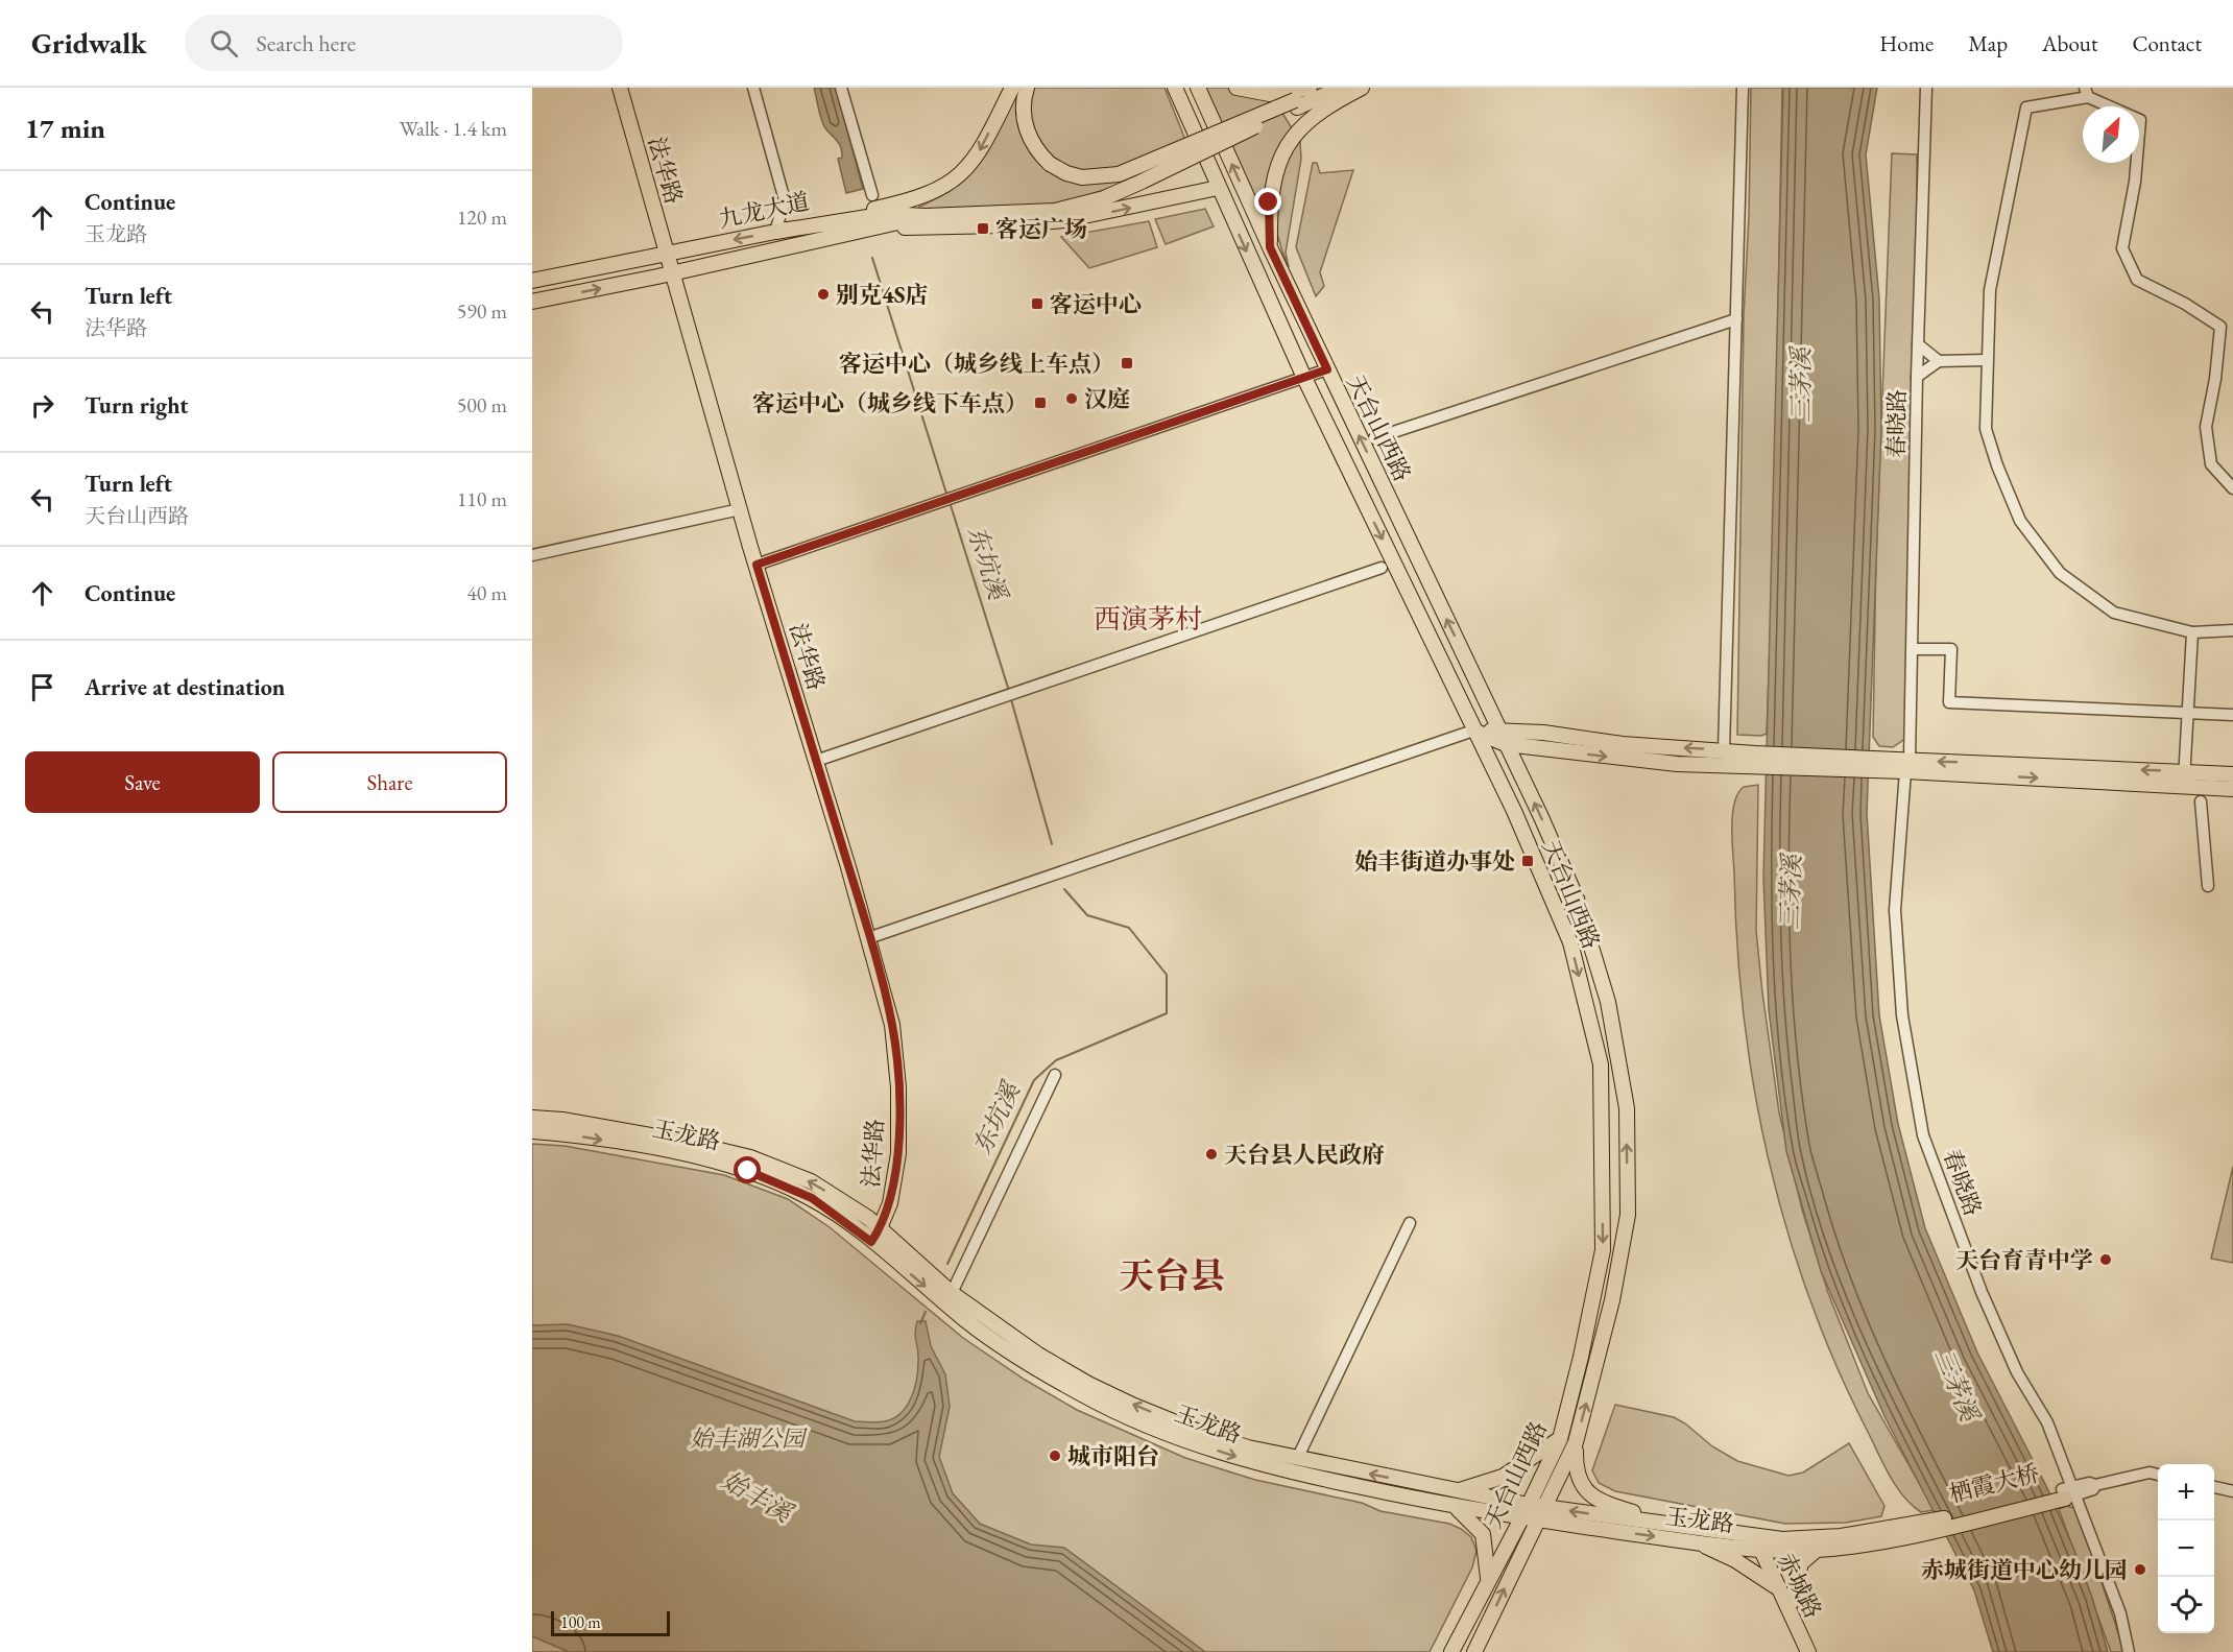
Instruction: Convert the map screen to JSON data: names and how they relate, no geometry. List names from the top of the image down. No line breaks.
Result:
{"streets":{"main road":["法华路","九龙大道","天台山西路","玉龙路","栖霞大桥","赤城路"],"street":["春晓路"]},"crossings":[["法华路","九龙大道"],["法华路","玉龙路"],["春晓路","栖霞大桥"],["天台山西路","玉龙路"],["玉龙路","栖霞大桥"],["玉龙路","赤城路"]],"districts":["西演茅村","天台县"],"water":["三茅溪","东坑溪","始丰溪"],"parks":["始丰湖公园"],"places":{"transit":["客运广场","客运中心","客运中心（城乡线上车点）","客运中心（城乡线下车点）","始丰街道办事处"],"other":["别克4S店","汉庭","天台县人民政府","天台育青中学","城市阳台","赤城街道中心幼儿园"]},"scale_bar":"100 m","north":"top right","page":{"header":"Gridwalk","search":"Search here","nav":["Home","Map","About","Contact"],"heading":["17 min","Walk · 1.4 km"],"list":[["Continue","玉龙路","120 m"],["Turn left","法华路","590 m"],["Turn right","500 m"],["Turn left","天台山西路","110 m"],["Continue","40 m"],"Arrive at destination"],"buttons":["Save","Share"],"map_buttons":["+","−"],"scale":"100 m"}}
